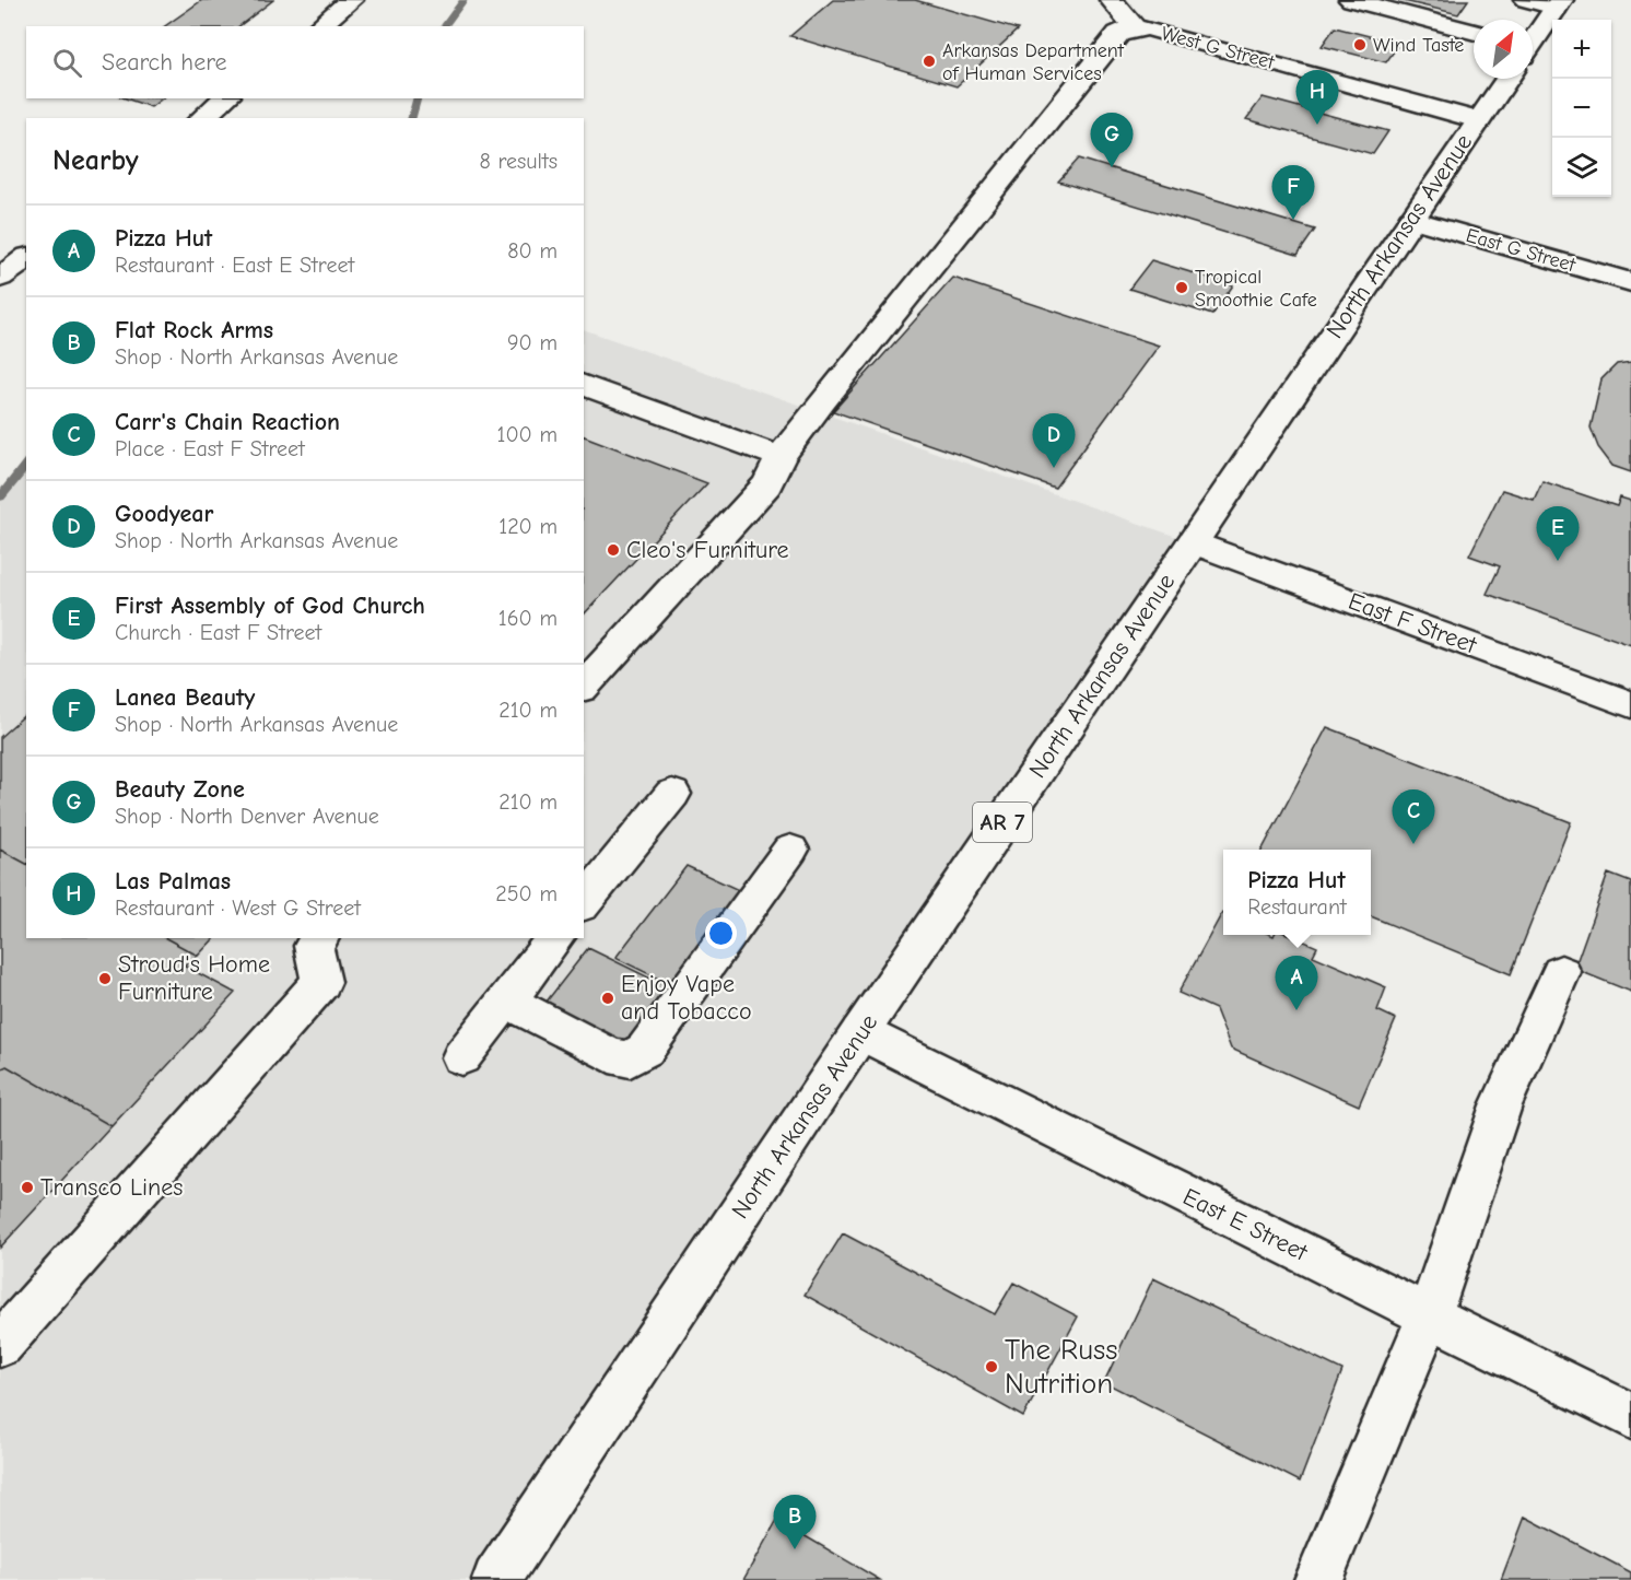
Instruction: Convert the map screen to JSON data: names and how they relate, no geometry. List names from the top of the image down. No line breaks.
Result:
{"streets":{"main road":["West G Street","North Arkansas Avenue","East G Street","East F Street","AR 7","East E Street"]},"crossings":[["West G Street","North Arkansas Avenue"],["North Arkansas Avenue","East G Street"],["North Arkansas Avenue","East F Street"],["North Arkansas Avenue","East E Street"]],"places":["Wind Taste","Arkansas Department of Human Services","Tropical Smoothie Cafe","Cleo's Furniture","Stroud's Home Furniture","Enjoy Vape and Tobacco","Transco Lines","The Russ Nutrition"],"north":"top right","page":{"map_buttons":["+","−"],"search":"Search here","pins":["H","G","F","D","E","C","A","B"],"heading":["Nearby","8 results"],"list":[{"mark":"A","name":"Pizza Hut","note":"Restaurant · East E Street","value":"80 m"},{"mark":"B","name":"Flat Rock Arms","note":"Shop · North Arkansas Avenue","value":"90 m"},{"mark":"C","name":"Carr's Chain Reaction","note":"Place · East F Street","value":"100 m"},{"mark":"D","name":"Goodyear","note":"Shop · North Arkansas Avenue","value":"120 m"},{"mark":"E","name":"First Assembly of God Church","note":"Church · East F Street","value":"160 m"},{"mark":"F","name":"Lanea Beauty","note":"Shop · North Arkansas Avenue","value":"210 m"},{"mark":"G","name":"Beauty Zone","note":"Shop · North Denver Avenue","value":"210 m"},{"mark":"H","name":"Las Palmas","note":"Restaurant · West G Street","value":"250 m"}],"popup":["Pizza Hut","Restaurant"]}}
